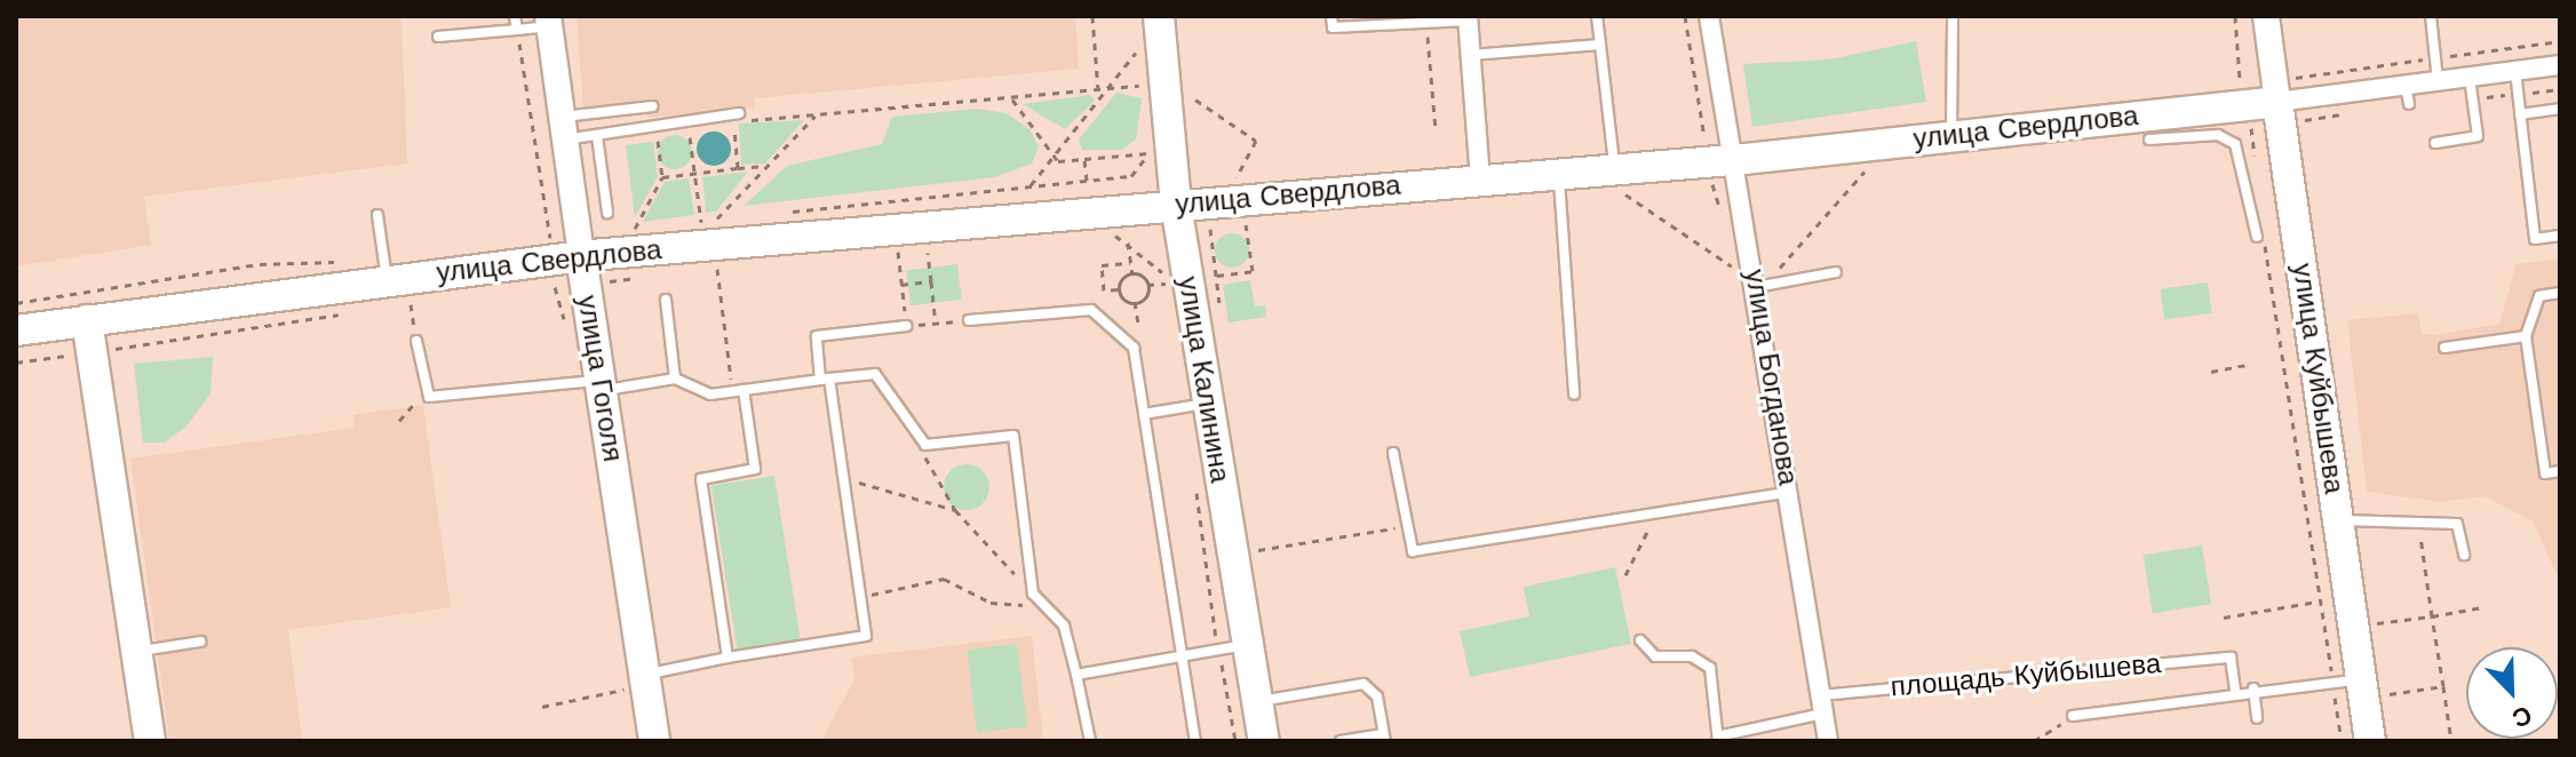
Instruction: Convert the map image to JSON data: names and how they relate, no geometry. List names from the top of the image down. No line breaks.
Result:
{"streets":{"main road":["улица Свердлова","улица Гоголя","улица Куйбышева","улица Калинина"],"street":["улица Богданова"],"lane":["площадь Куйбышева"]},"crossings":[["улица Свердлова","улица Богданова"],["улица Свердлова","улица Гоголя"],["улица Свердлова","улица Куйбышева"],["улица Свердлова","улица Калинина"],["улица Богданова","площадь Куйбышева"]],"north":"bottom right"}
